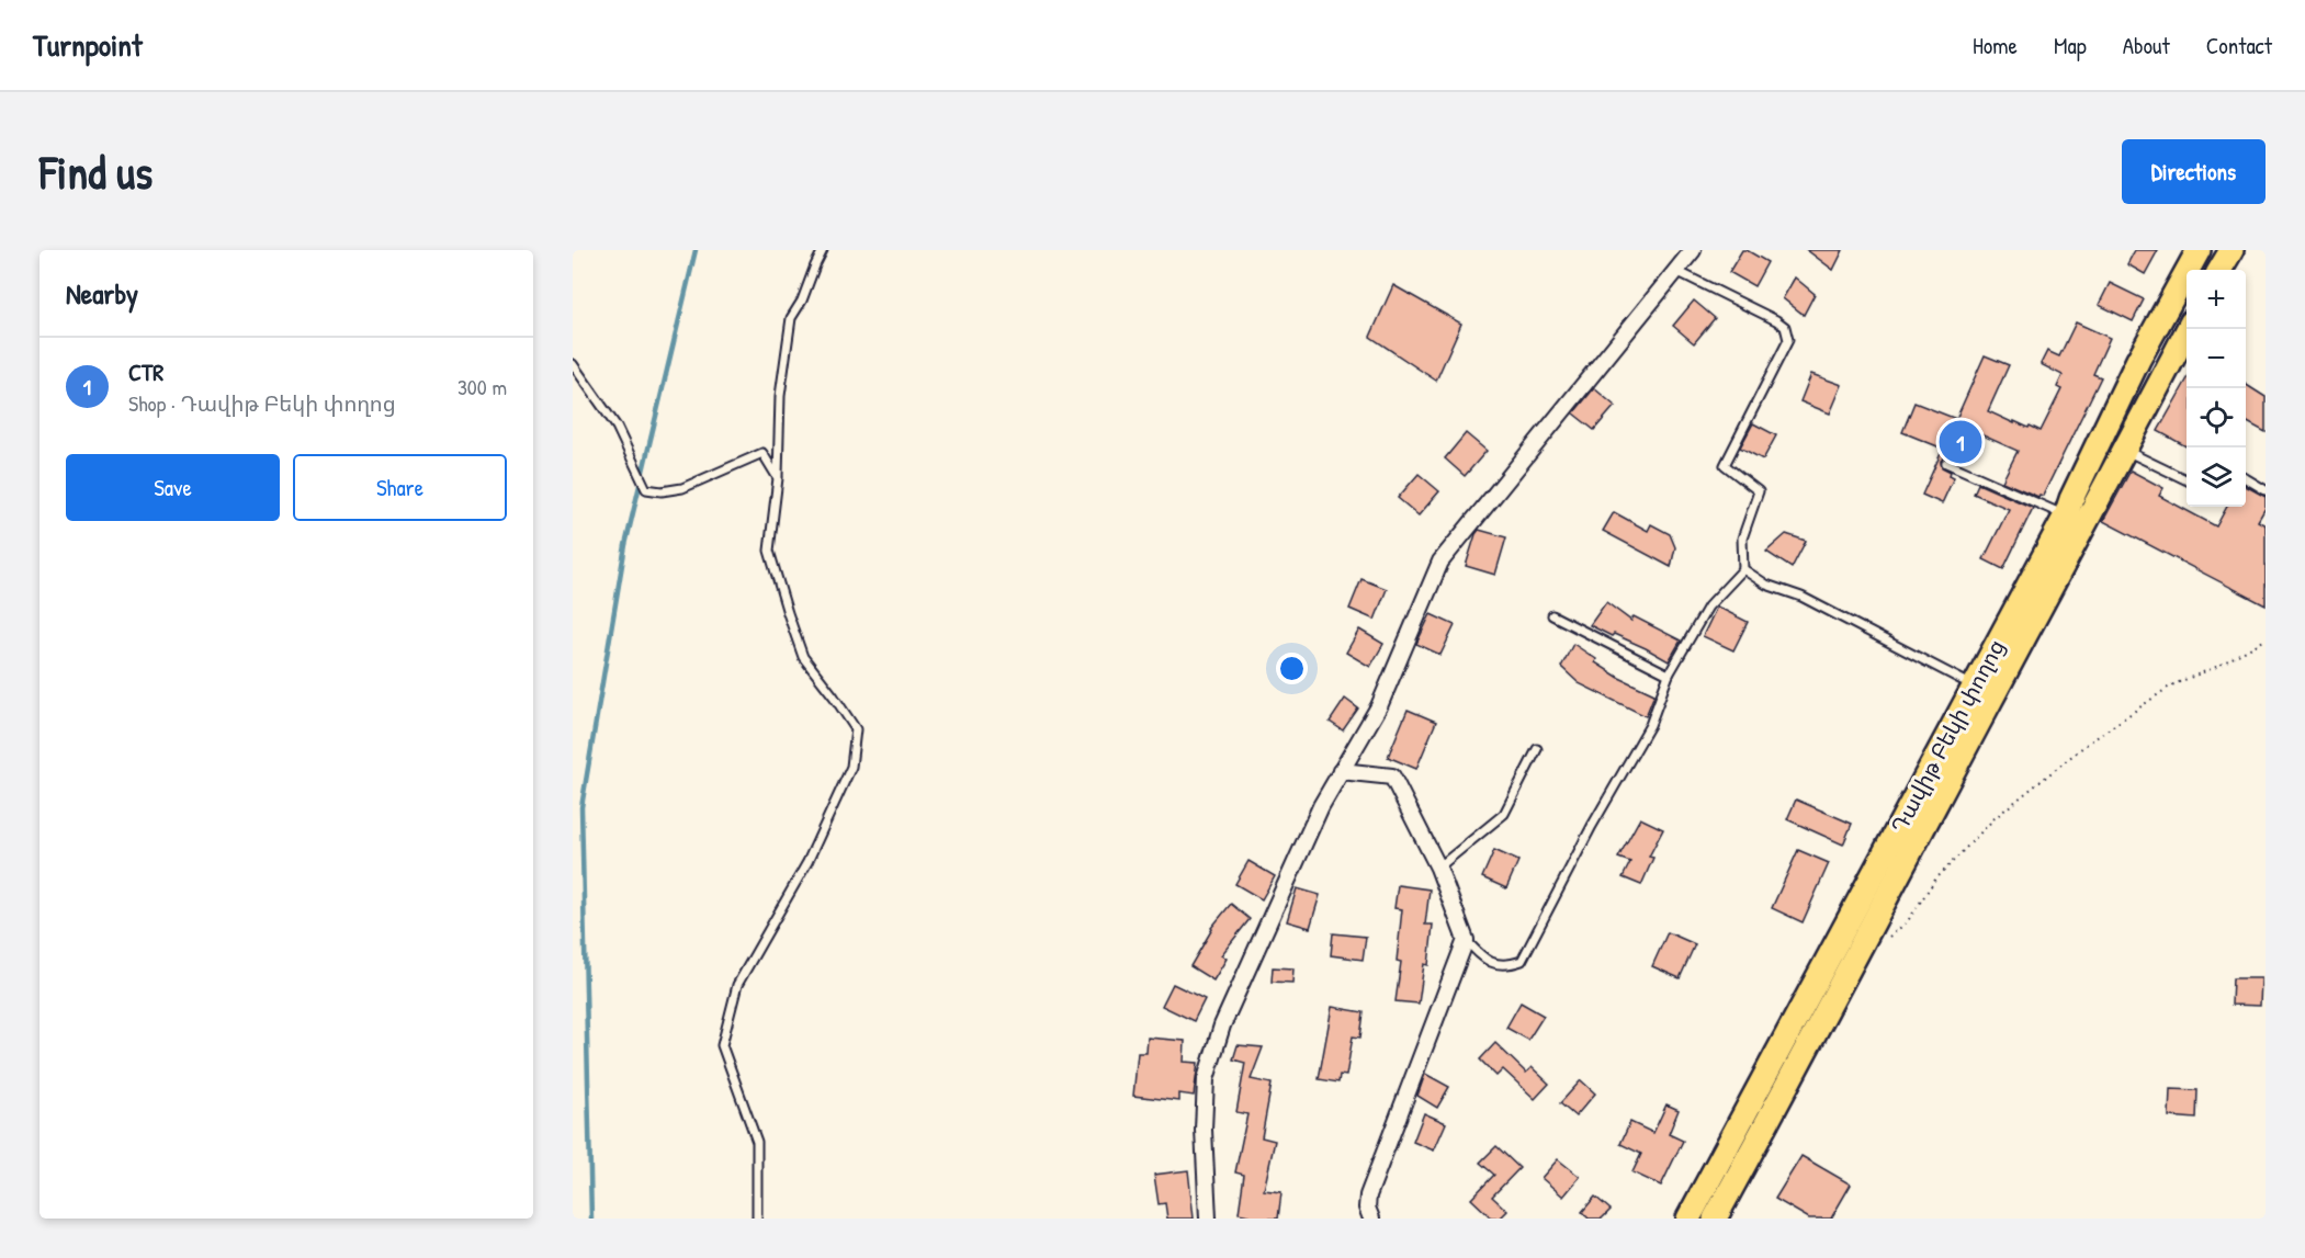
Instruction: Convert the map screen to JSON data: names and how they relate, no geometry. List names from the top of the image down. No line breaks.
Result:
{"streets":{"main road":["Դավիթ Բեկի փողոց"]},"page":{"header":"Turnpoint","nav":["Home","Map","About","Contact"],"buttons":["Directions",["Save","Share"]],"title":"Find us","heading":"Nearby","map_buttons":["+","−"],"list":[{"mark":"1","name":"CTR","note":"Shop · Դավիթ Բեկի փողոց","value":"300 m"}],"pins":"1"}}
